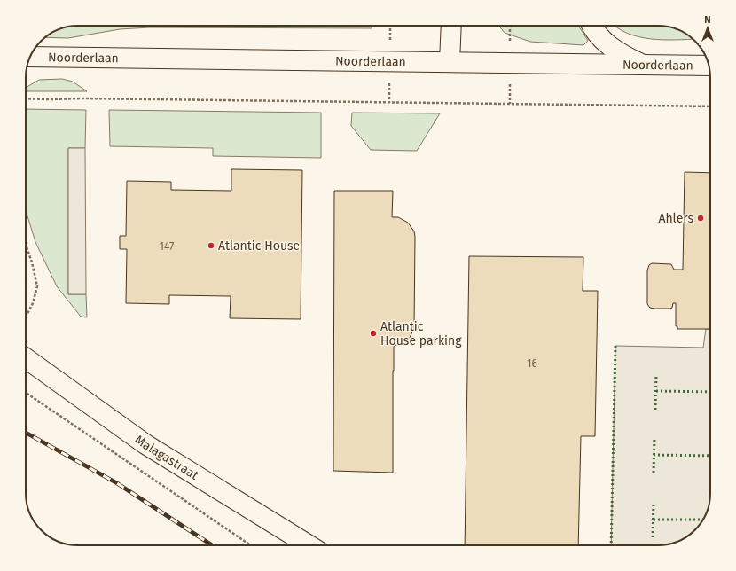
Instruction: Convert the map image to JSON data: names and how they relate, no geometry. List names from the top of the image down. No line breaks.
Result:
{"streets":{"main road":["Noorderlaan","Malagastraat"]},"places":["Ahlers","Atlantic House","Atlantic House parking"],"house_numbers":["147","16"],"north":"top"}
